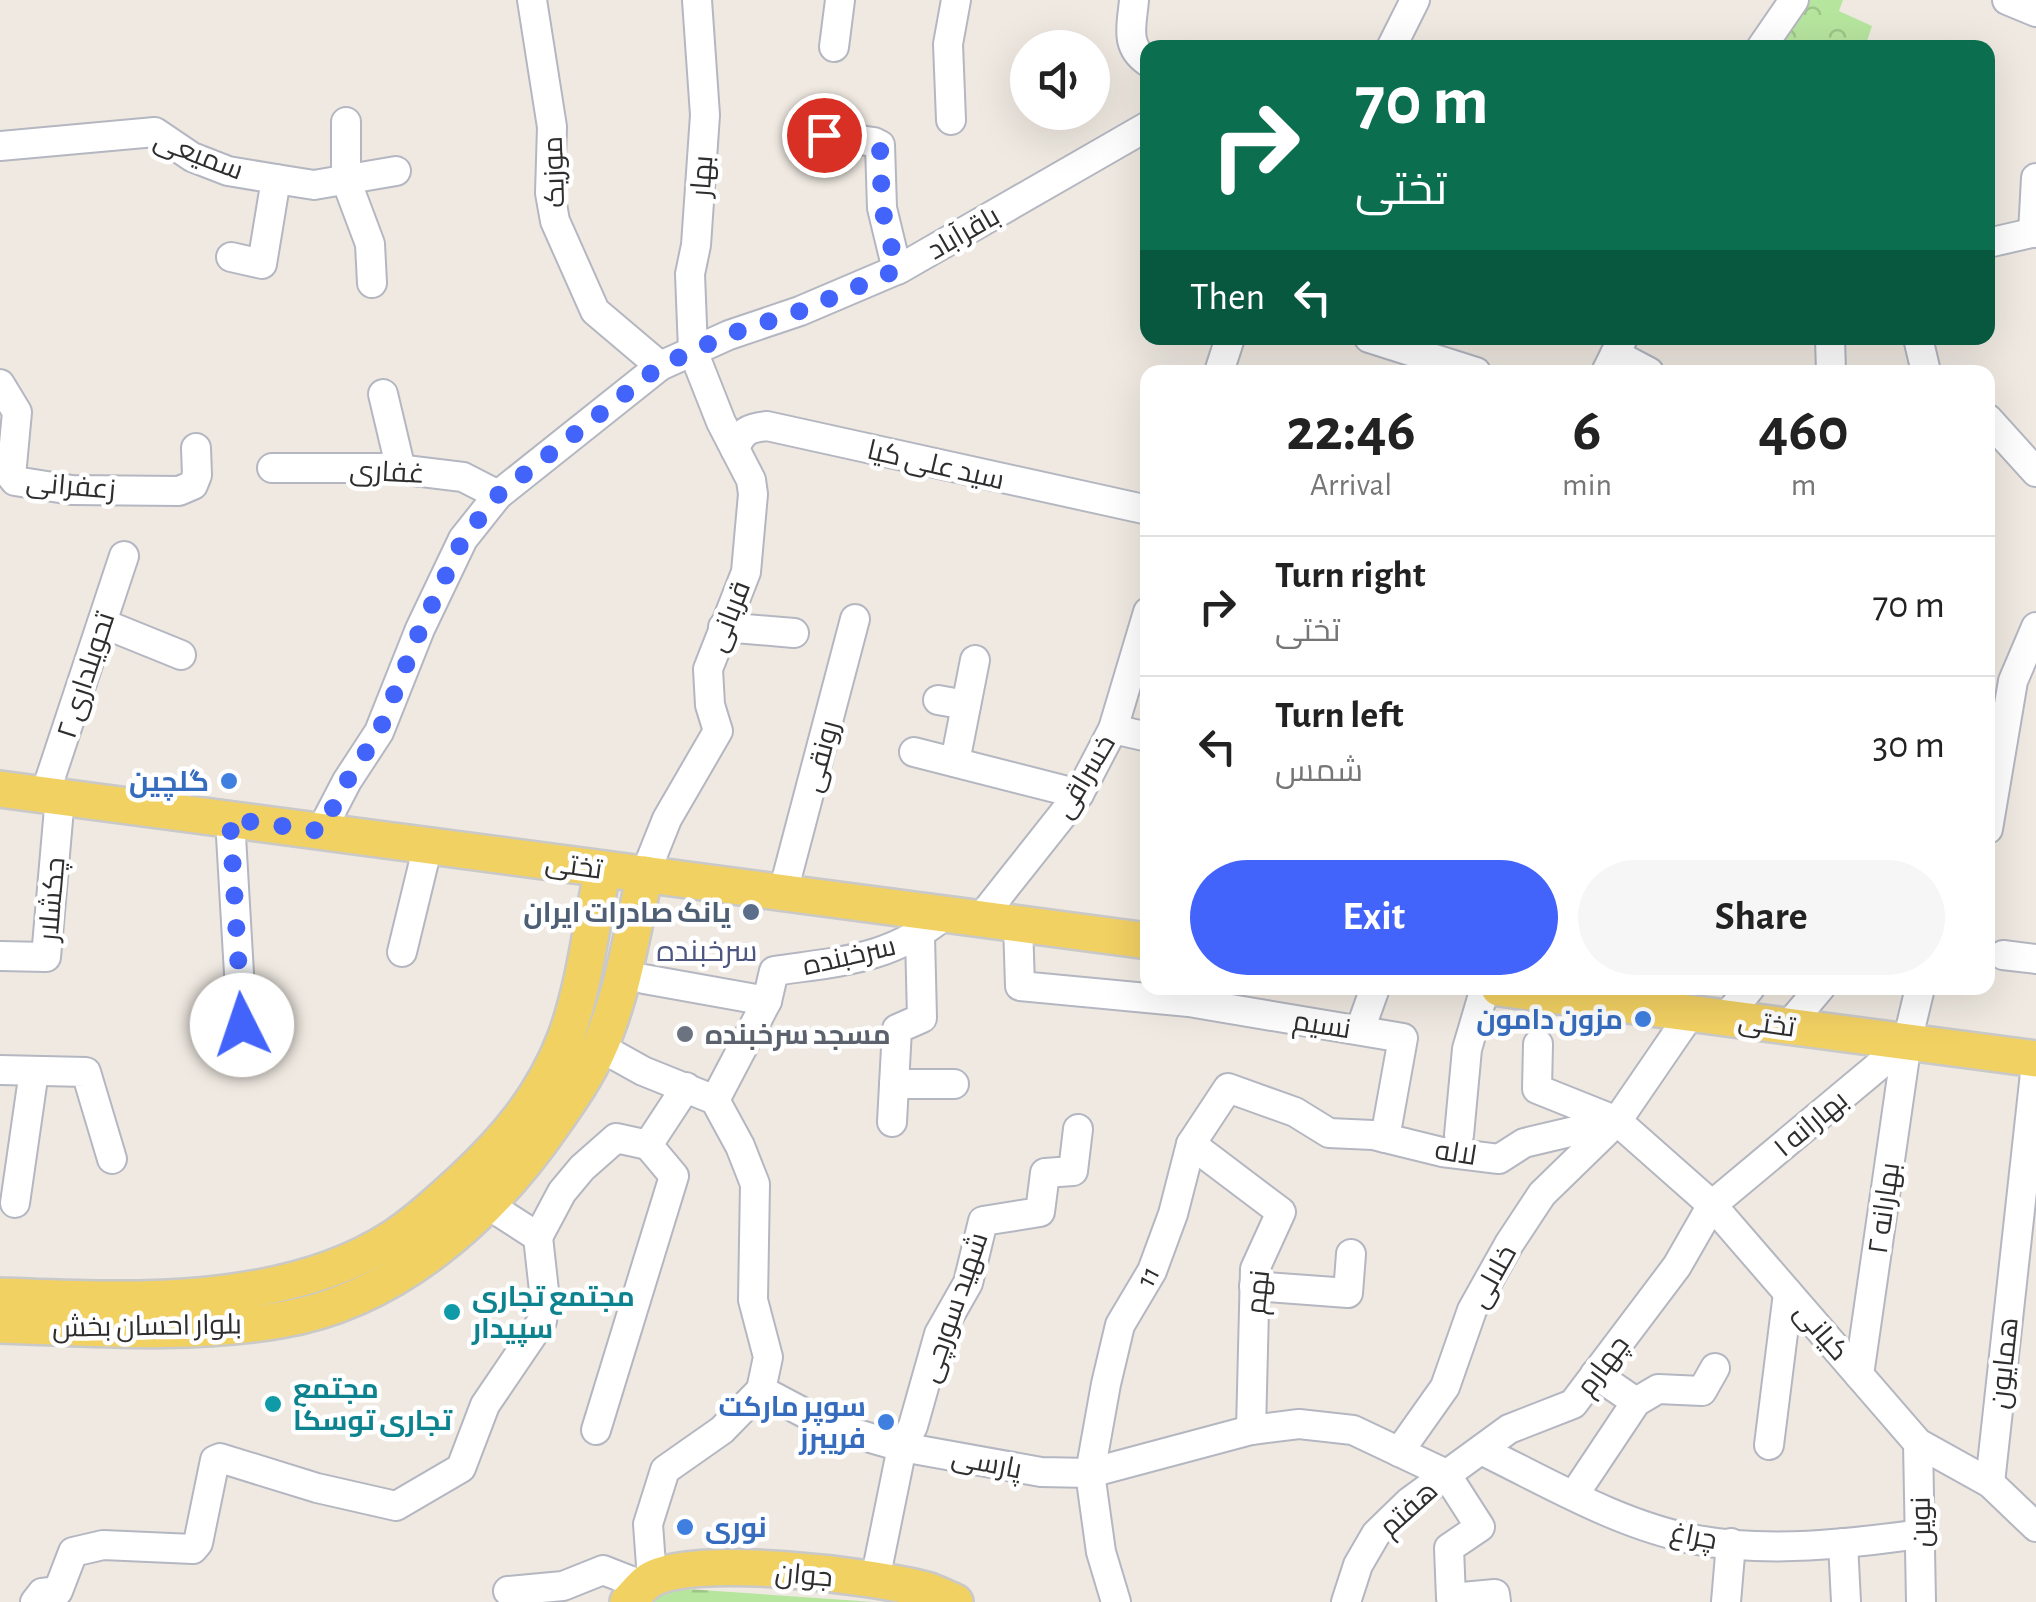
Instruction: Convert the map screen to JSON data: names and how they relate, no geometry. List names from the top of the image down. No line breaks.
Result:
{"streets":{"main road":["تختی","بلوار احسان بخش","جوان"],"street":["سمیعی","موزیک","بهار","باقرآباد","سید علی کیا","غفاری","زعفرانی","قربانی","تحویلداری ۲","رونقی","خسراقی","چکشلار","سرخبنده","نسیم","بهارانه ۱","لاله","بهارانه ۲","11","خلالی","نهم","شهید سورچی","کیانی","همایون","چهارم","پارسی","هفتم","نوین","چراغ"]},"crossings":[["موزیک","باقرآباد"],["بهار","باقرآباد"],["بهار","قربانی"],["باقرآباد","غفاری"],["باقرآباد","قربانی"],["باقرآباد","تختی"],["سید علی کیا","قربانی"],["قربانی","تختی"],["قربانی","بلوار احسان بخش"],["تحویلداری ۲","تختی"],["تحویلداری ۲","چکشلار"],["رونقی","تختی"],["خسراقی","تختی"],["خسراقی","سرخبنده"],["تختی","چکشلار"],["تختی","سرخبنده"],["تختی","نسیم"],["تختی","بهارانه ۱"],["تختی","بهارانه ۲"],["تختی","بلوار احسان بخش"],["تختی","همایون"],["نسیم","لاله"],["بهارانه ۱","بهارانه ۲"],["بهارانه ۱","کیانی"],["بهارانه ۱","چهارم"],["لاله","11"],["لاله","خلالی"],["لاله","کیانی"],["بهارانه ۲","کیانی"],["11","نهم"],["11","پارسی"],["خلالی","کیانی"],["خلالی","پارسی"],["نهم","پارسی"],["شهید سورچی","پارسی"],["کیانی","همایون"],["کیانی","چهارم"],["کیانی","نوین"],["چهارم","پارسی"],["چهارم","هفتم"],["چهارم","چراغ"],["پارسی","هفتم"],["نوین","چراغ"]],"districts":["سرخبنده"],"places":["گلچین","یانک صادرات ایران","مزون دامون","مسجد سرخبنده","مجتمع تجاری سپیدار","مجتمع تجاری توسکا","سوپر مارکت فریبرز","نوری"],"page":{"turn":["70 m","تختی"],"then":"Then","eta":["22:46","Arrival","6","min","460","m"],"list":[{"name":"Turn right","note":"تختی","value":"70 m"},{"name":"Turn left","note":"شمس","value":"30 m"}],"buttons":["Exit","Share"]}}
